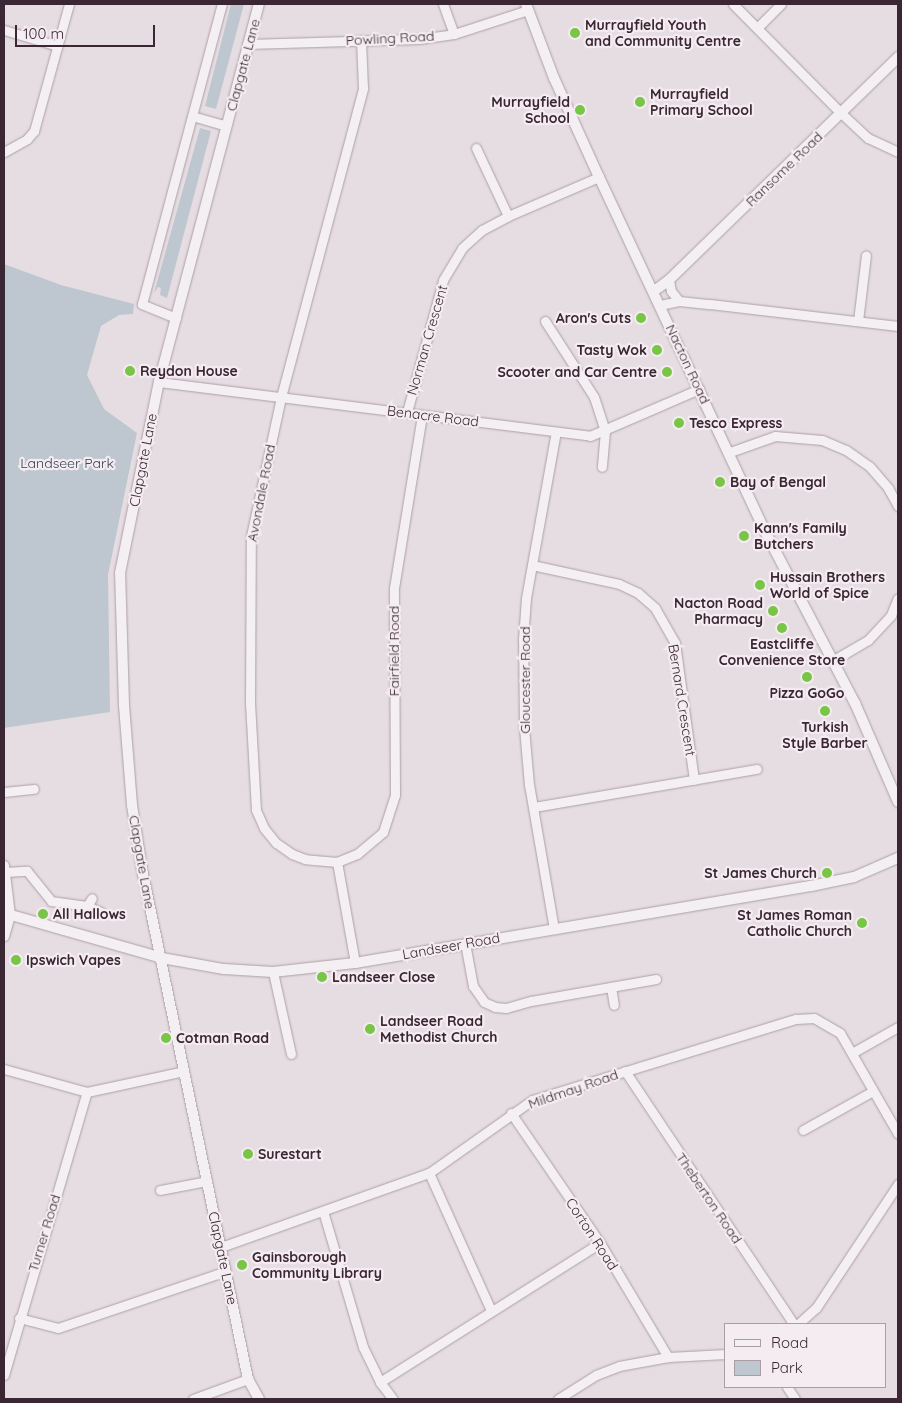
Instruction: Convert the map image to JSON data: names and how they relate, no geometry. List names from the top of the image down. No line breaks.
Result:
{"streets":{"street":["Powling Road","Clapgate Lane","Ransome Road","Norman Crescent","Nacton Road","Benacre Road","Avondale Road","Fairfield Road","Gloucester Road","Bernard Crescent","Landseer Road","Mildmay Road","Theberton Road","Turner Road","Corton Road"]},"crossings":[["Powling Road","Clapgate Lane"],["Powling Road","Nacton Road"],["Powling Road","Avondale Road"],["Clapgate Lane","Benacre Road"],["Clapgate Lane","Landseer Road"],["Clapgate Lane","Mildmay Road"],["Ransome Road","Nacton Road"],["Norman Crescent","Nacton Road"],["Norman Crescent","Benacre Road"],["Nacton Road","Benacre Road"],["Benacre Road","Avondale Road"],["Benacre Road","Fairfield Road"],["Benacre Road","Gloucester Road"],["Avondale Road","Fairfield Road"],["Gloucester Road","Bernard Crescent"],["Gloucester Road","Landseer Road"],["Mildmay Road","Theberton Road"],["Mildmay Road","Corton Road"]],"parks":["Landseer Park"],"places":["Murrayfield Youth and Community Centre","Murrayfield Primary School","Murrayfield School","Aron's Cuts","Tasty Wok","Reydon House","Scooter and Car Centre","Tesco Express","Bay of Bengal","Kann's Family Butchers","Hussain Brothers World of Spice","Nacton Road Pharmacy","Eastcliffe Convenience Store","Pizza GoGo","Turkish Style Barber","St James Church","All Hallows","St James Roman Catholic Church","Ipswich Vapes","Landseer Close","Landseer Road Methodist Church","Cotman Road","Surestart","Gainsborough Community Library"],"legend":["Road","Park"],"scale_bar":"100 m"}
